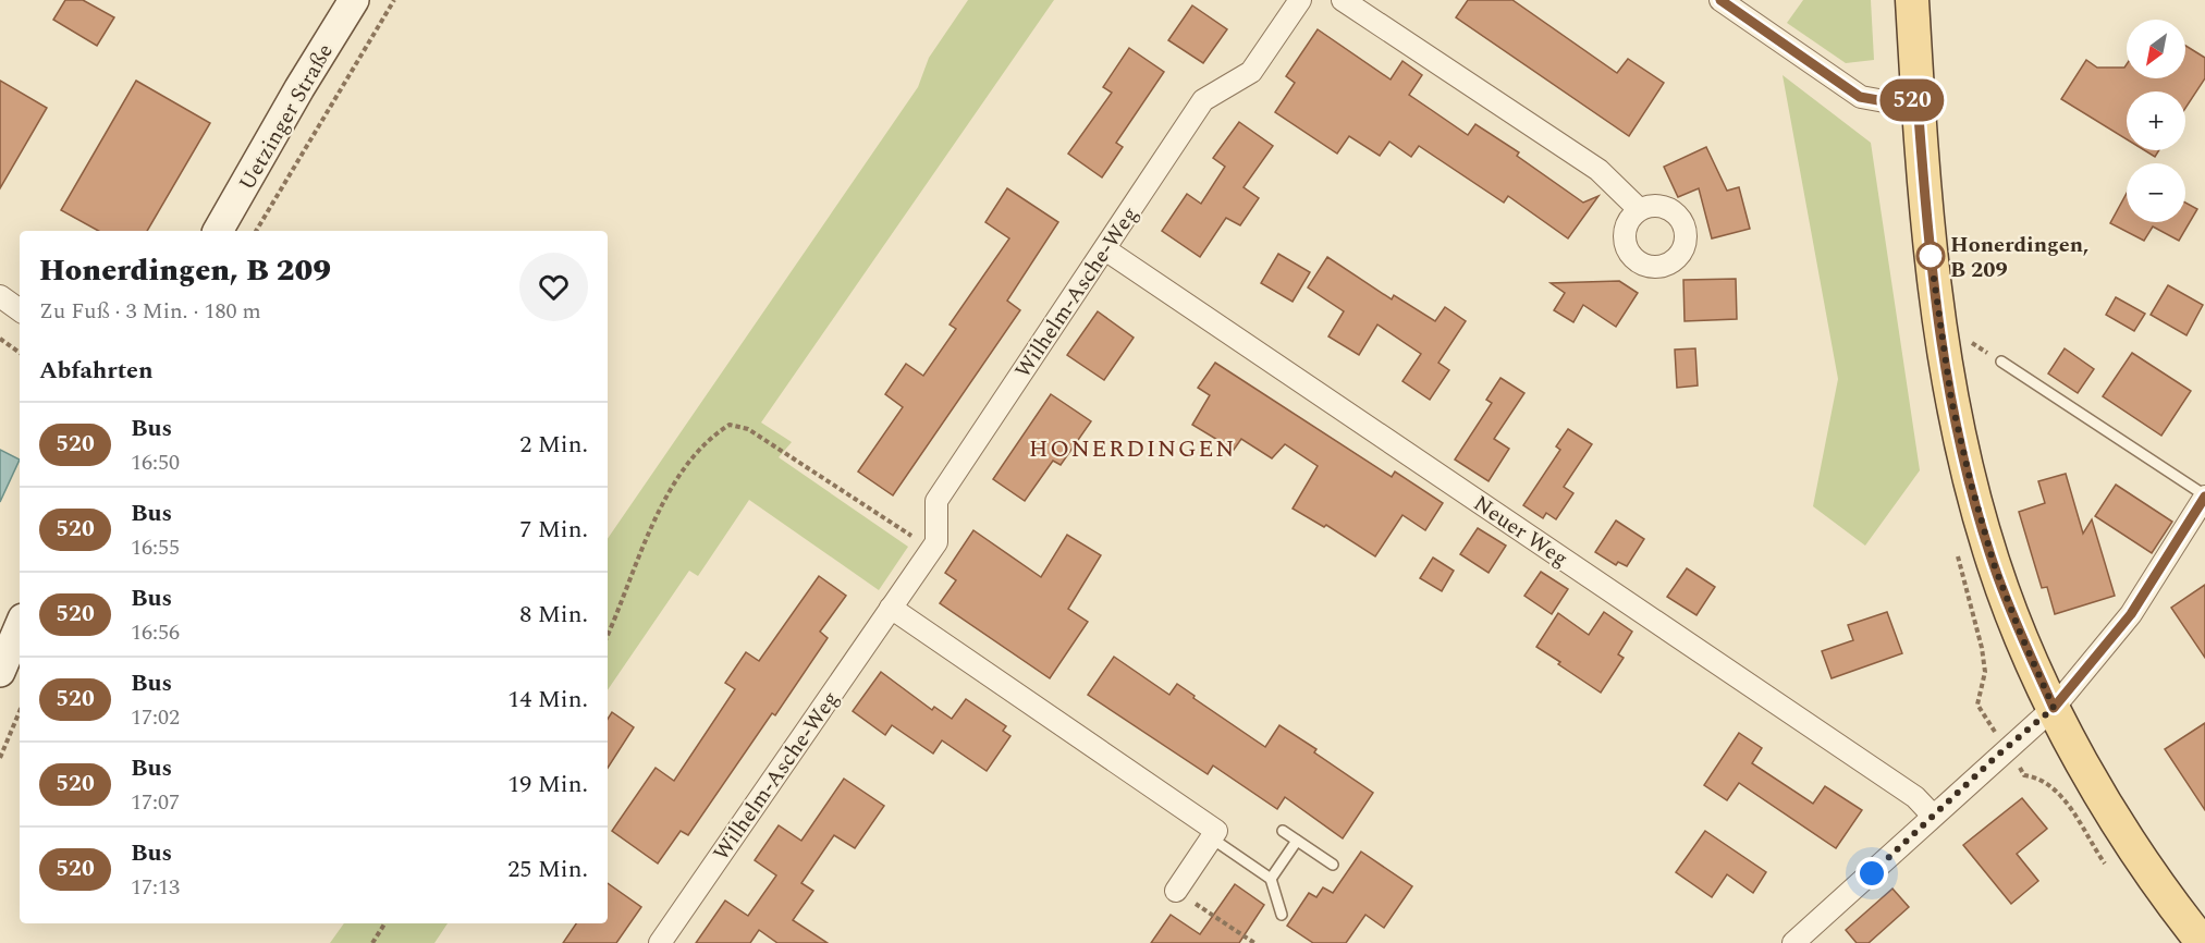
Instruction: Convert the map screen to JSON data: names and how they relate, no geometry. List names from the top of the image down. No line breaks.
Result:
{"streets":{"street":["Uetzinger Straße","Wilhelm-Asche-Weg","Neuer Weg"]},"crossings":[["Wilhelm-Asche-Weg","Neuer Weg"]],"districts":["HONERDINGEN"],"places":["Honerdingen, B 209"],"lines":["bus line 520"],"north":"bottom left","page":{"on_map":"520","map_buttons":["+","−"],"heading":[["Honerdingen, B 209","Zu Fuß · 3 Min. · 180 m"],"Abfahrten"],"list":[{"mark":"520","name":"Bus","note":"16:50","value":"2 Min."},{"mark":"520","name":"Bus","note":"16:55","value":"7 Min."},{"mark":"520","name":"Bus","note":"16:56","value":"8 Min."},{"mark":"520","name":"Bus","note":"17:02","value":"14 Min."},{"mark":"520","name":"Bus","note":"17:07","value":"19 Min."},{"mark":"520","name":"Bus","note":"17:13","value":"25 Min."}]}}
